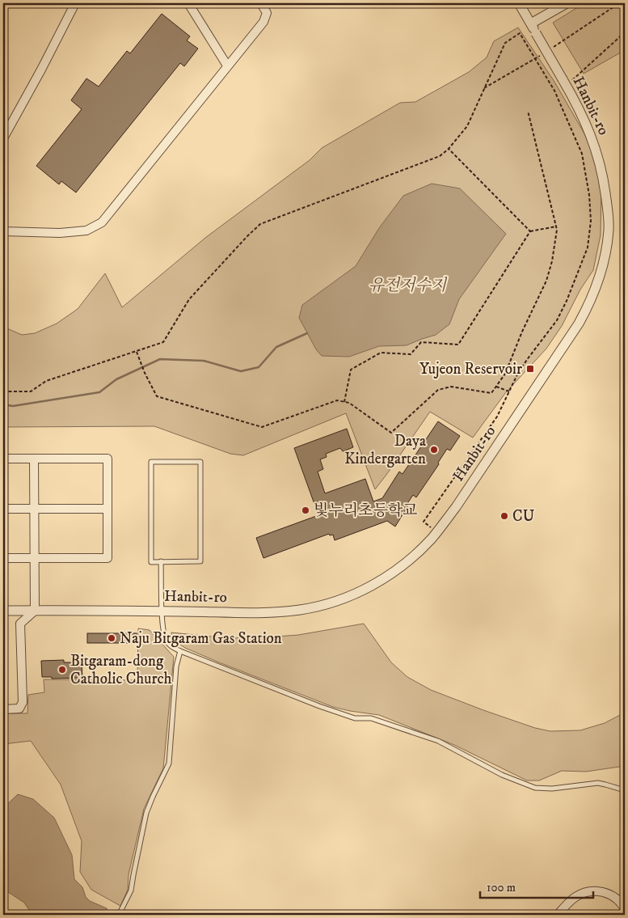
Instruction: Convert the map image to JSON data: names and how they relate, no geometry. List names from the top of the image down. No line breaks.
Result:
{"streets":{"street":["Hanbit-ro"]},"water":["유전저수지"],"places":{"transit":["Yujeon Reservoir"],"other":["Daya Kindergarten","빛누리초등학교","CU","Naju Bitgaram Gas Station","Bitgaram-dong Catholic Church"]},"scale_bar":"100 m"}
